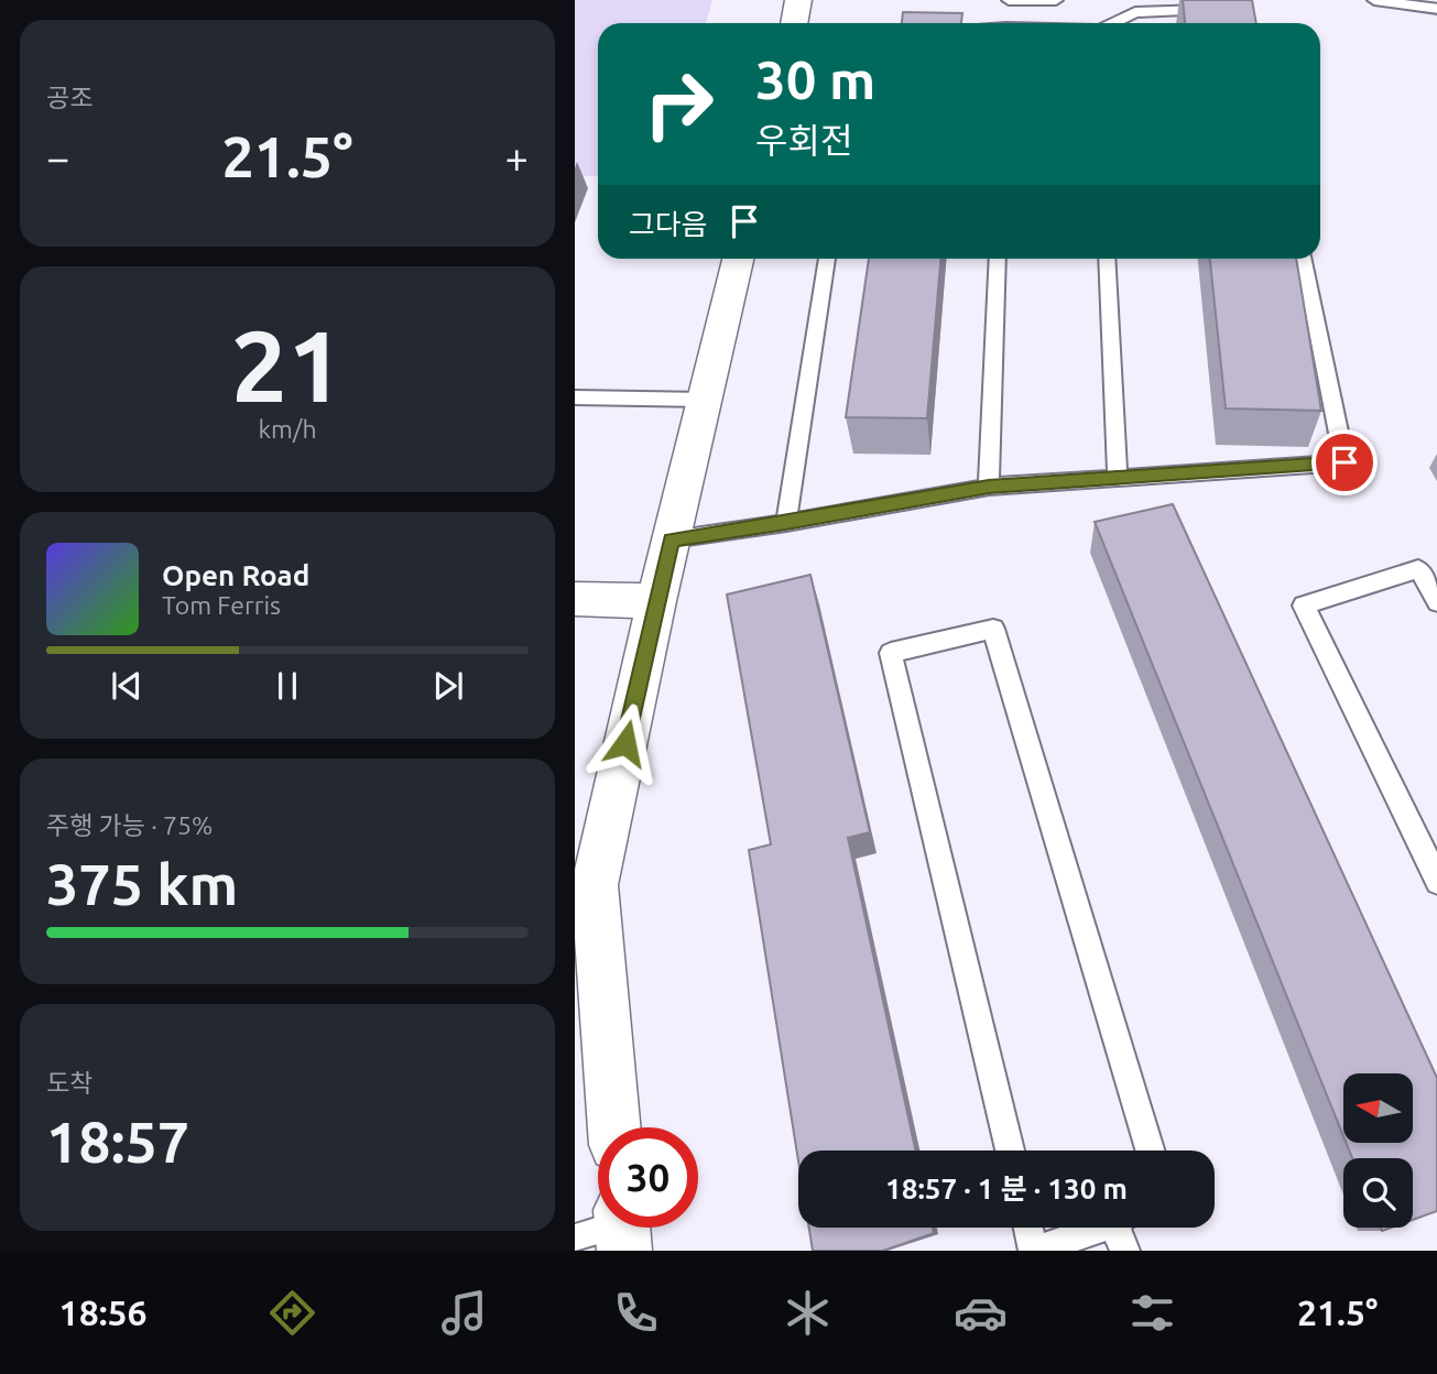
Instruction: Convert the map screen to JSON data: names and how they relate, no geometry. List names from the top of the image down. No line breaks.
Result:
{"north":"left","page":{"tile":["공조",["21","km/h"],["주행 가능 · 75%","375 km"],["도착","18:57"]],"turn":["30 m","우회전"],"heat":["−","21.5°","+"],"then":"그다음","song":["Open Road","Tom Ferris"],"limit":"30","trip":"18:57 · 1 분 · 130 m","tabs":["18:56","21.5°"]}}
